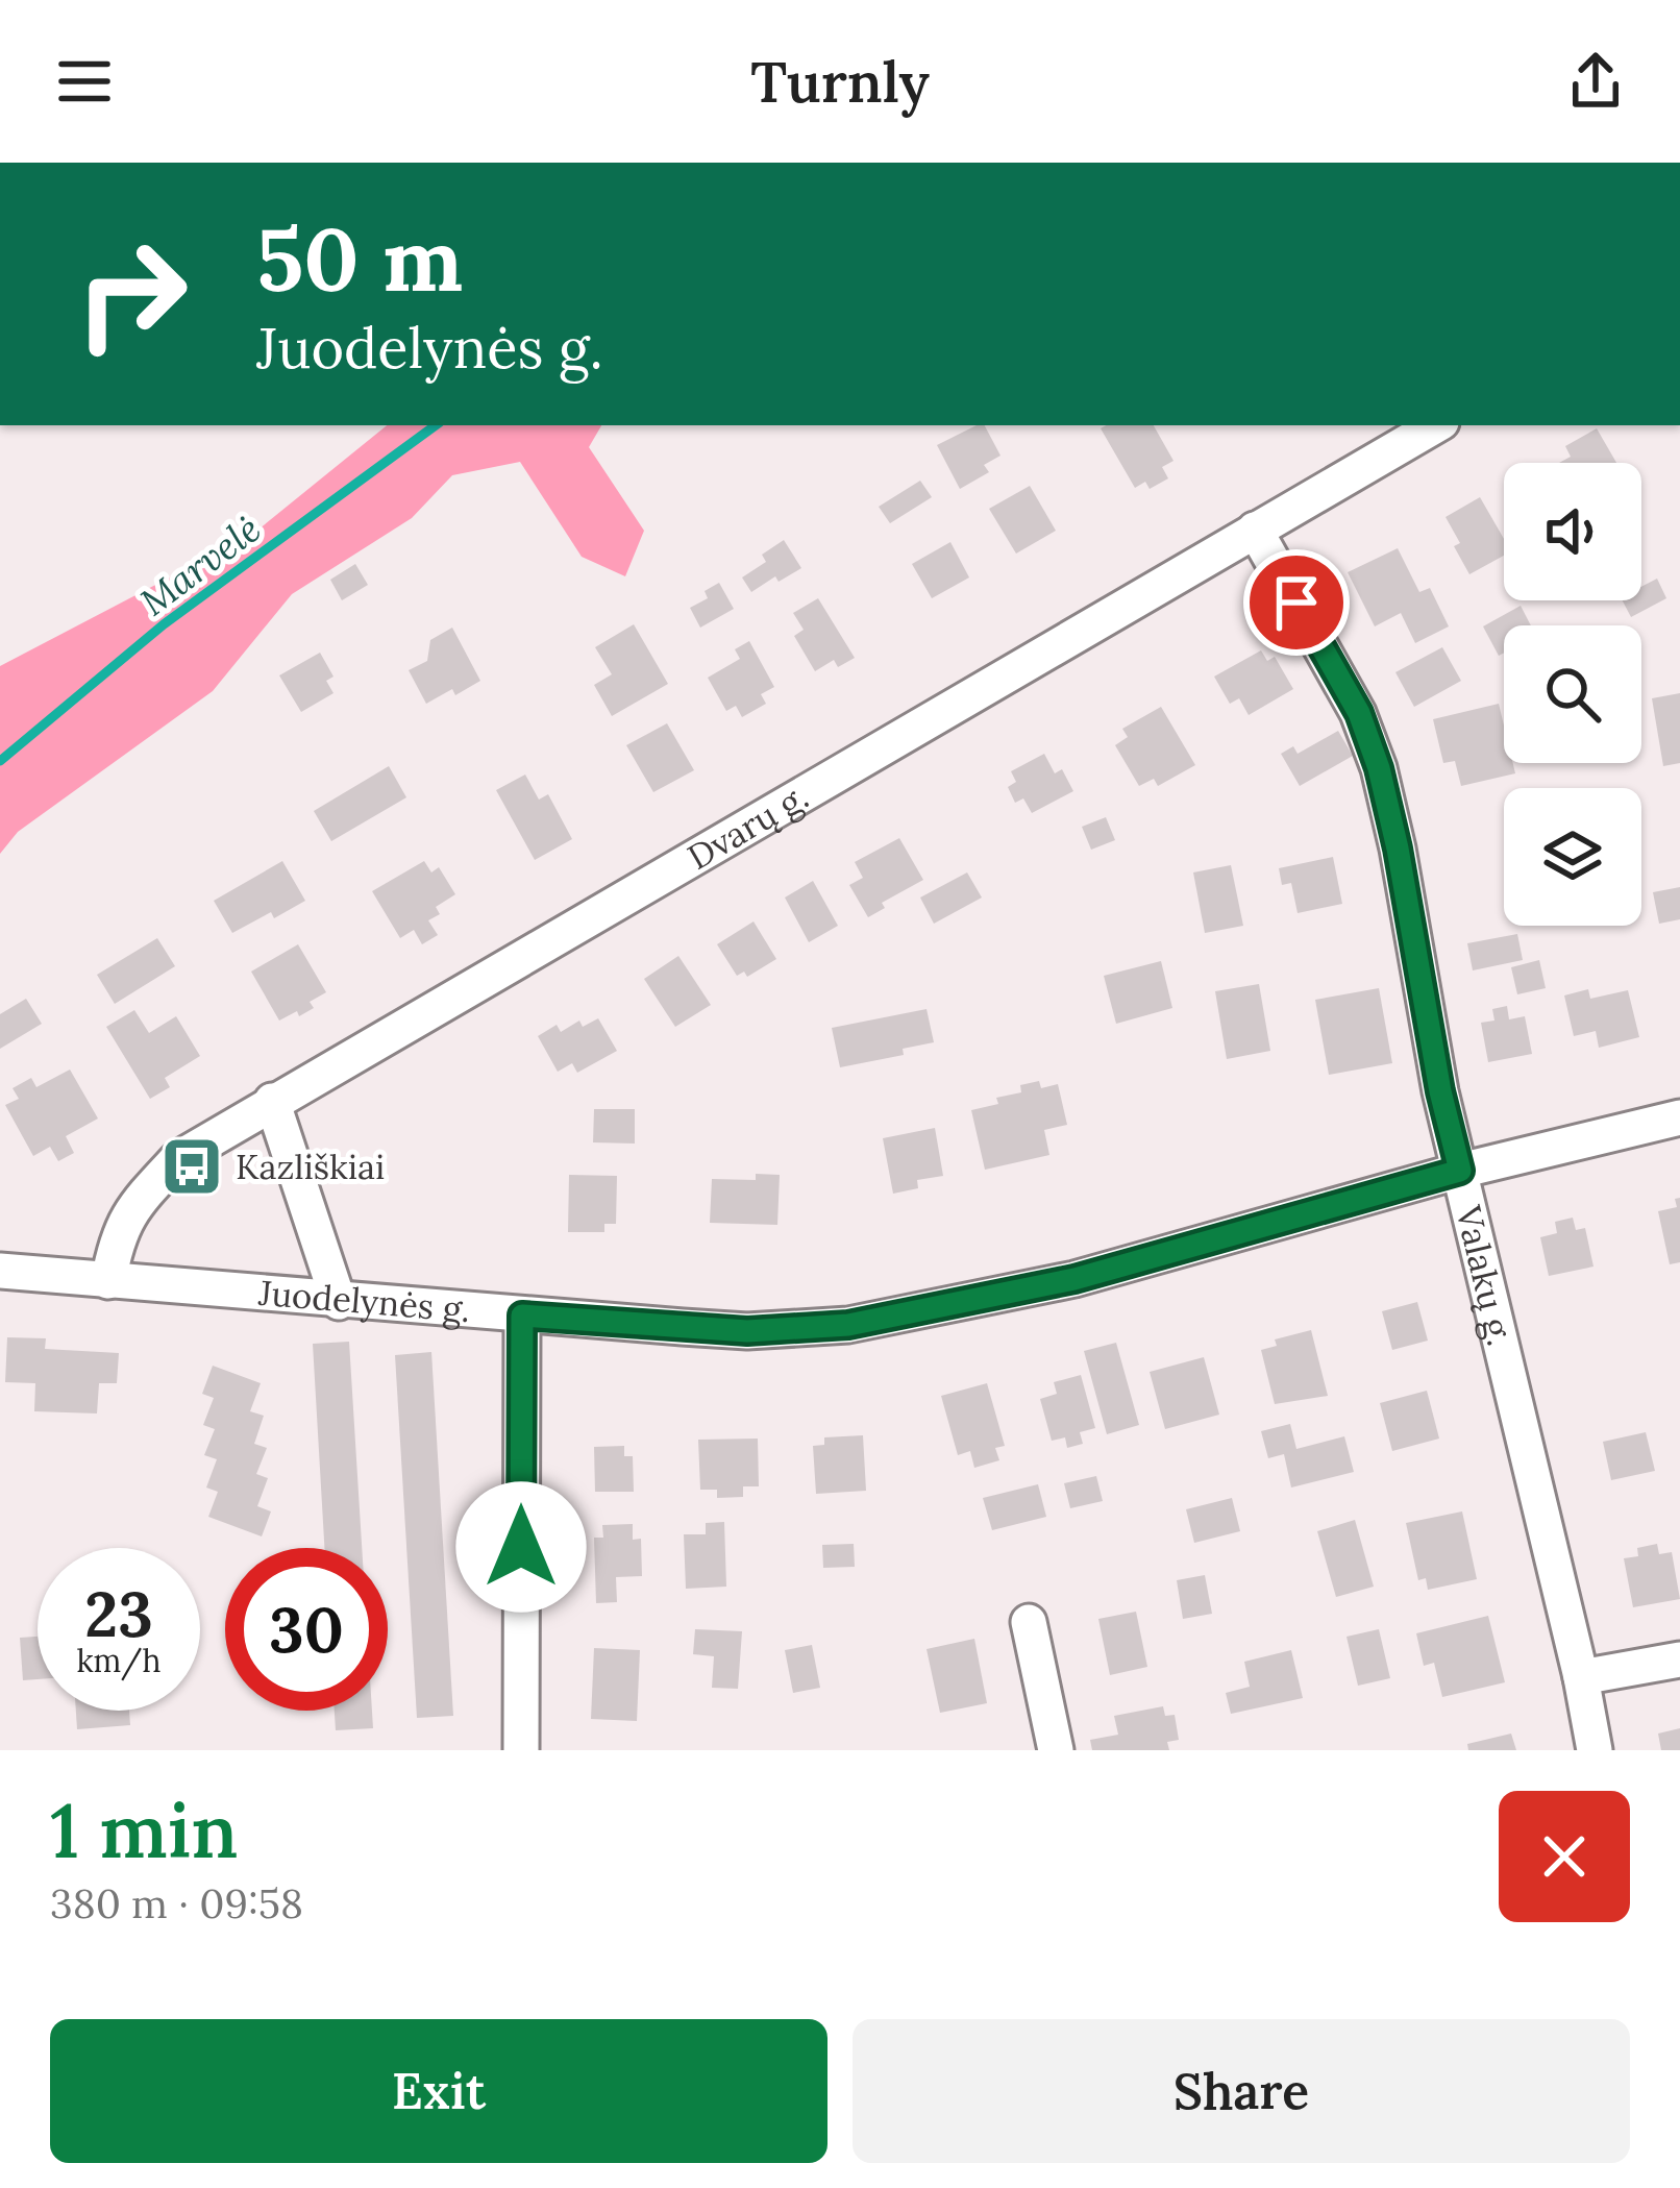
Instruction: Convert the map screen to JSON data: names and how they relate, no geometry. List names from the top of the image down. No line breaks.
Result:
{"streets":{"street":["Dvarų g.","Valakų g.","Juodelynės g."]},"crossings":[["Dvarų g.","Valakų g."],["Dvarų g.","Juodelynės g."],["Valakų g.","Juodelynės g."]],"water":["Marvelė"],"places":{"bus stop":["Kazliškiai"]},"page":{"header":"Turnly","turn":["50 m","Juodelynės g."],"speed":"23 km/h","limit":"30","heading":["1 min","380 m · 09:58"],"buttons":["Exit","Share"]}}
